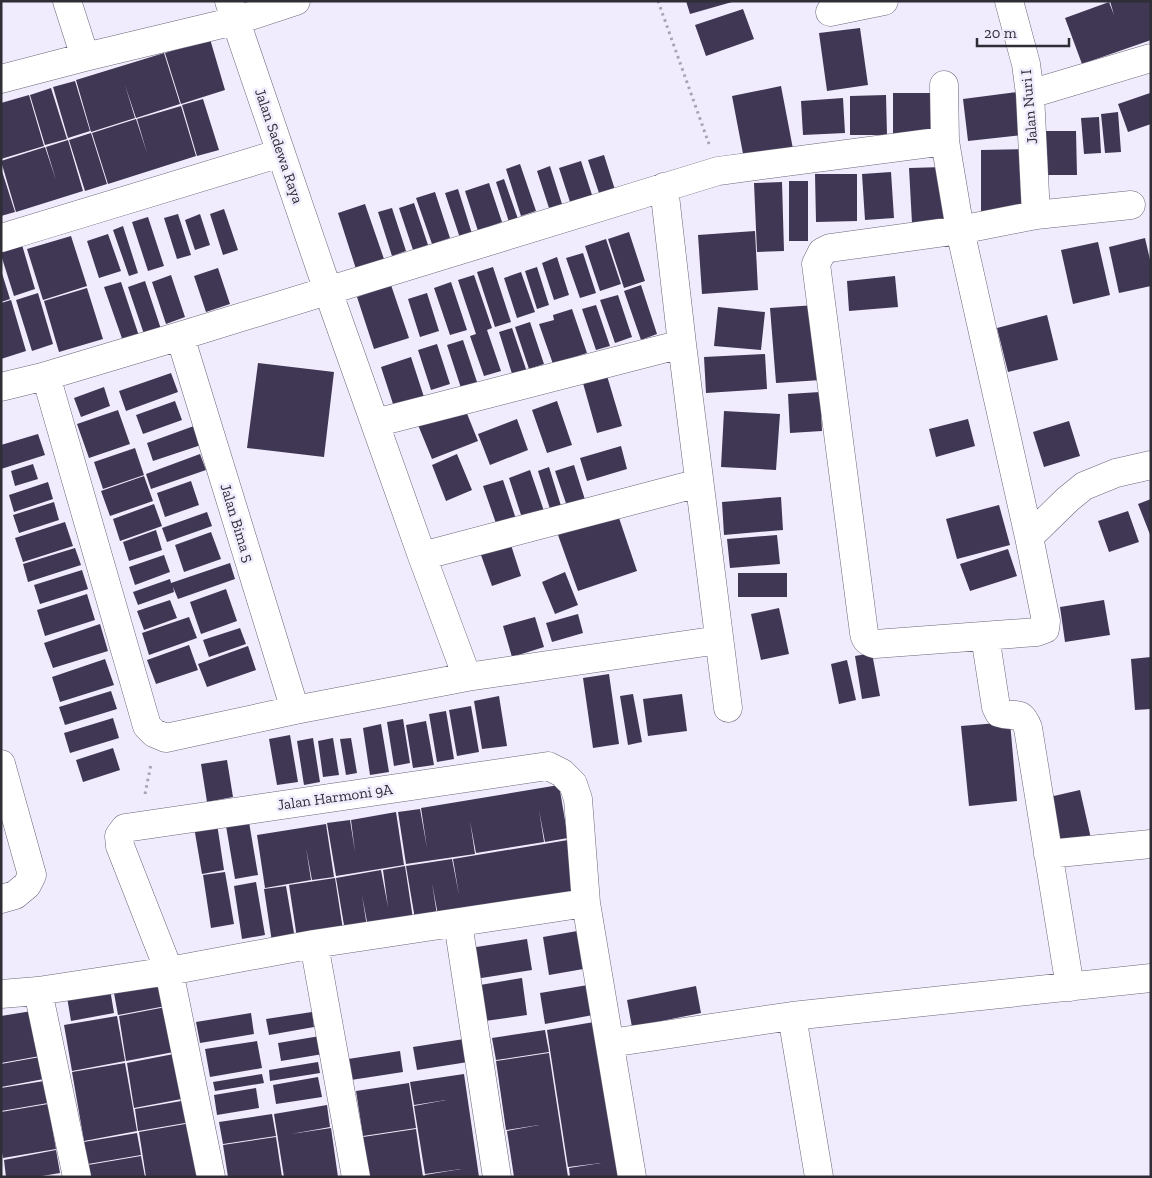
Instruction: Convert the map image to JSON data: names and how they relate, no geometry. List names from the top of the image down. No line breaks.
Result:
{"streets":{"street":["Jalan Nuri I","Jalan Sadewa Raya","Jalan Bima 5","Jalan Harmoni 9A"]},"scale_bar":"20 m"}
